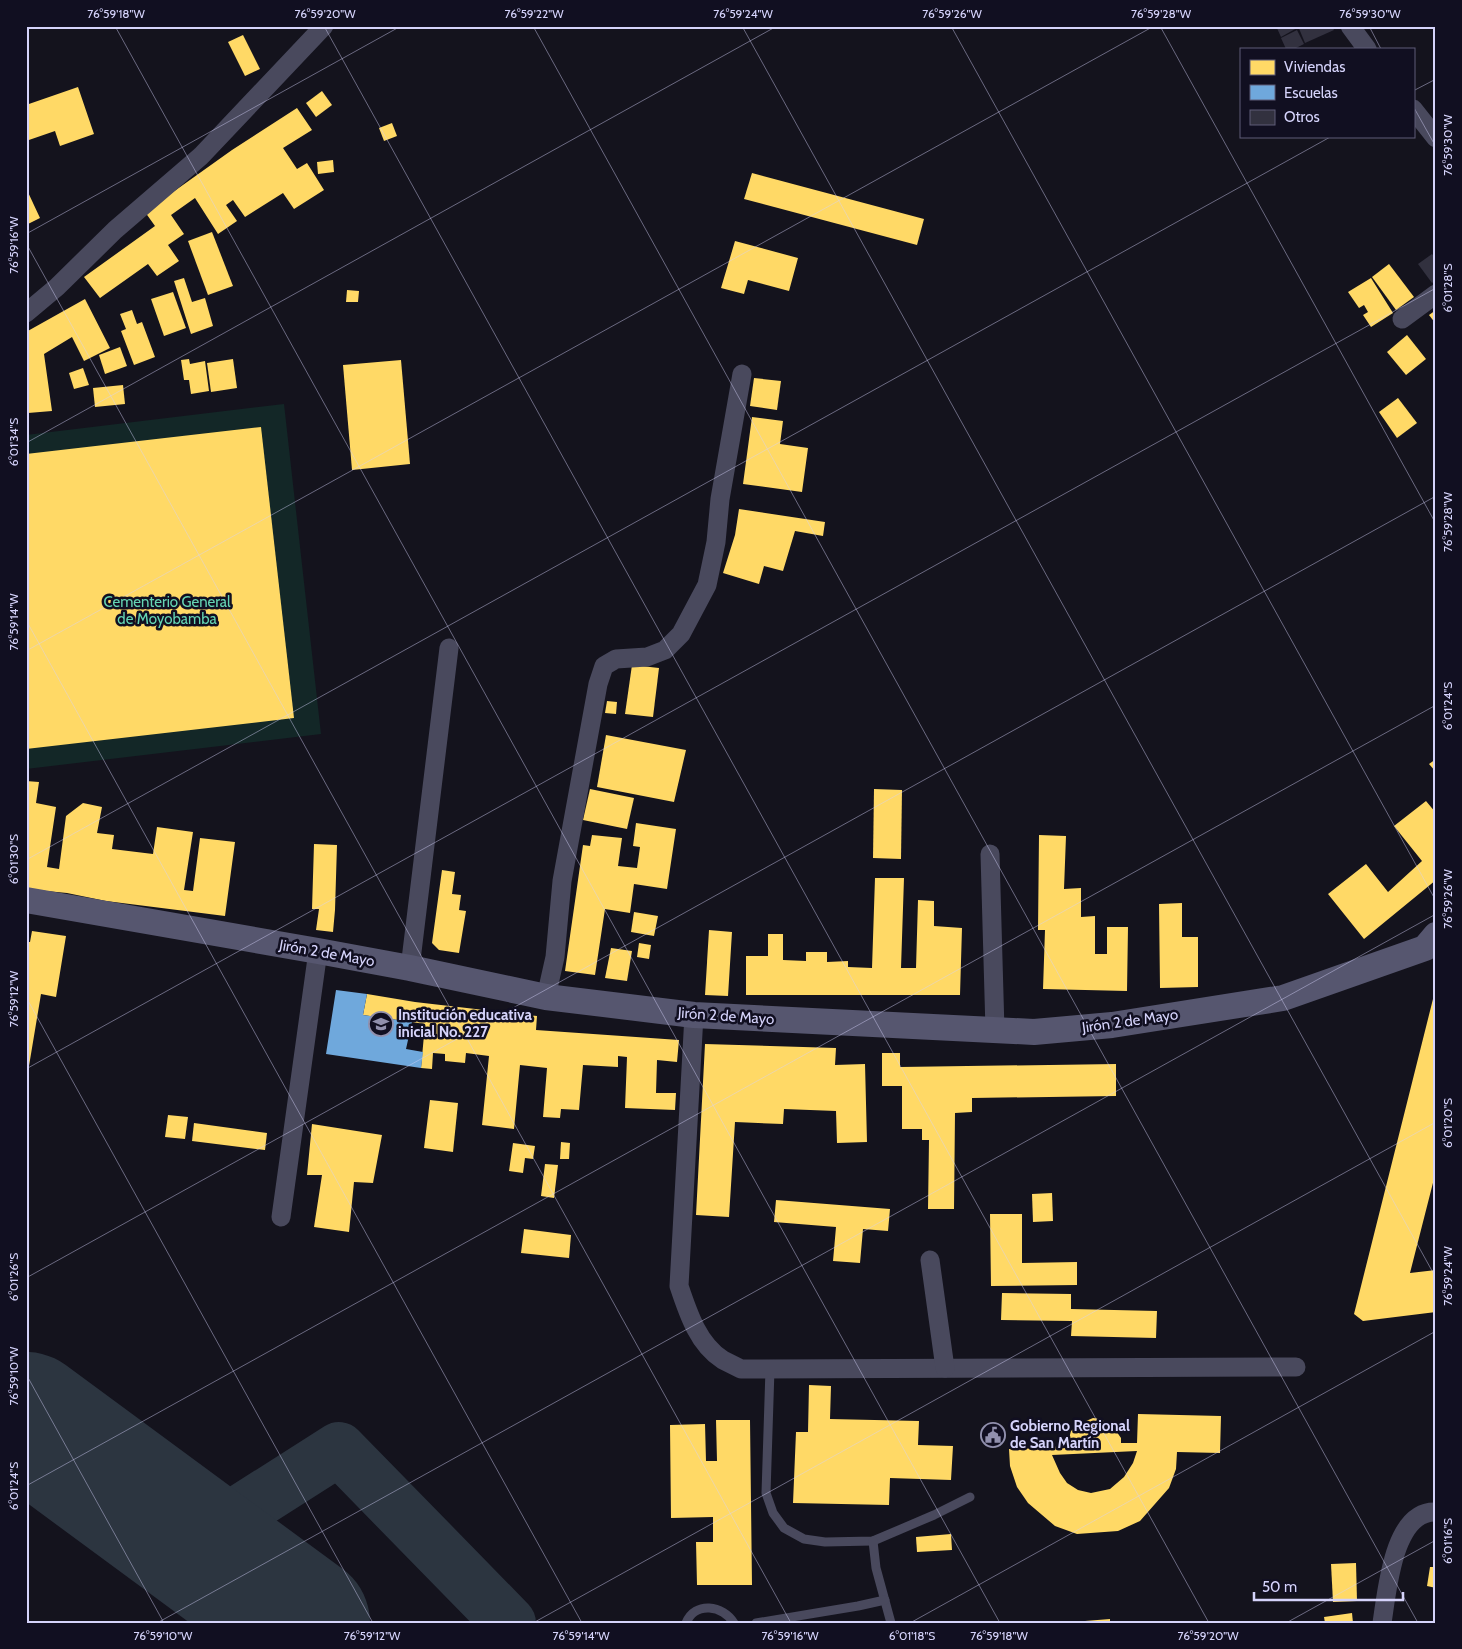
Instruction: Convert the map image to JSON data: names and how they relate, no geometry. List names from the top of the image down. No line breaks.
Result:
{"streets":{"main road":["Jirón 2 de Mayo"]},"parks":["Cementerio General de Moyobamba"],"places":{"school or university":["Institución educativa inicial No. 227"],"public building":["Gobierno Regional de San Martín"]},"legend":["Viviendas","Escuelas","Otros"],"scale_bar":"50 m","coordinates":["76°59'18\"W","76°59'20\"W","76°59'22\"W","76°59'24\"W","76°59'26\"W","76°59'28\"W","76°59'30\"W","76°59'16\"W","6°01'28\"S","6°01'34\"S","76°59'14\"W","6°01'24\"S","6°01'30\"S","76°59'12\"W","6°01'20\"S","6°01'26\"S","76°59'10\"W","6°01'16\"S","6°01'18\"S"]}
